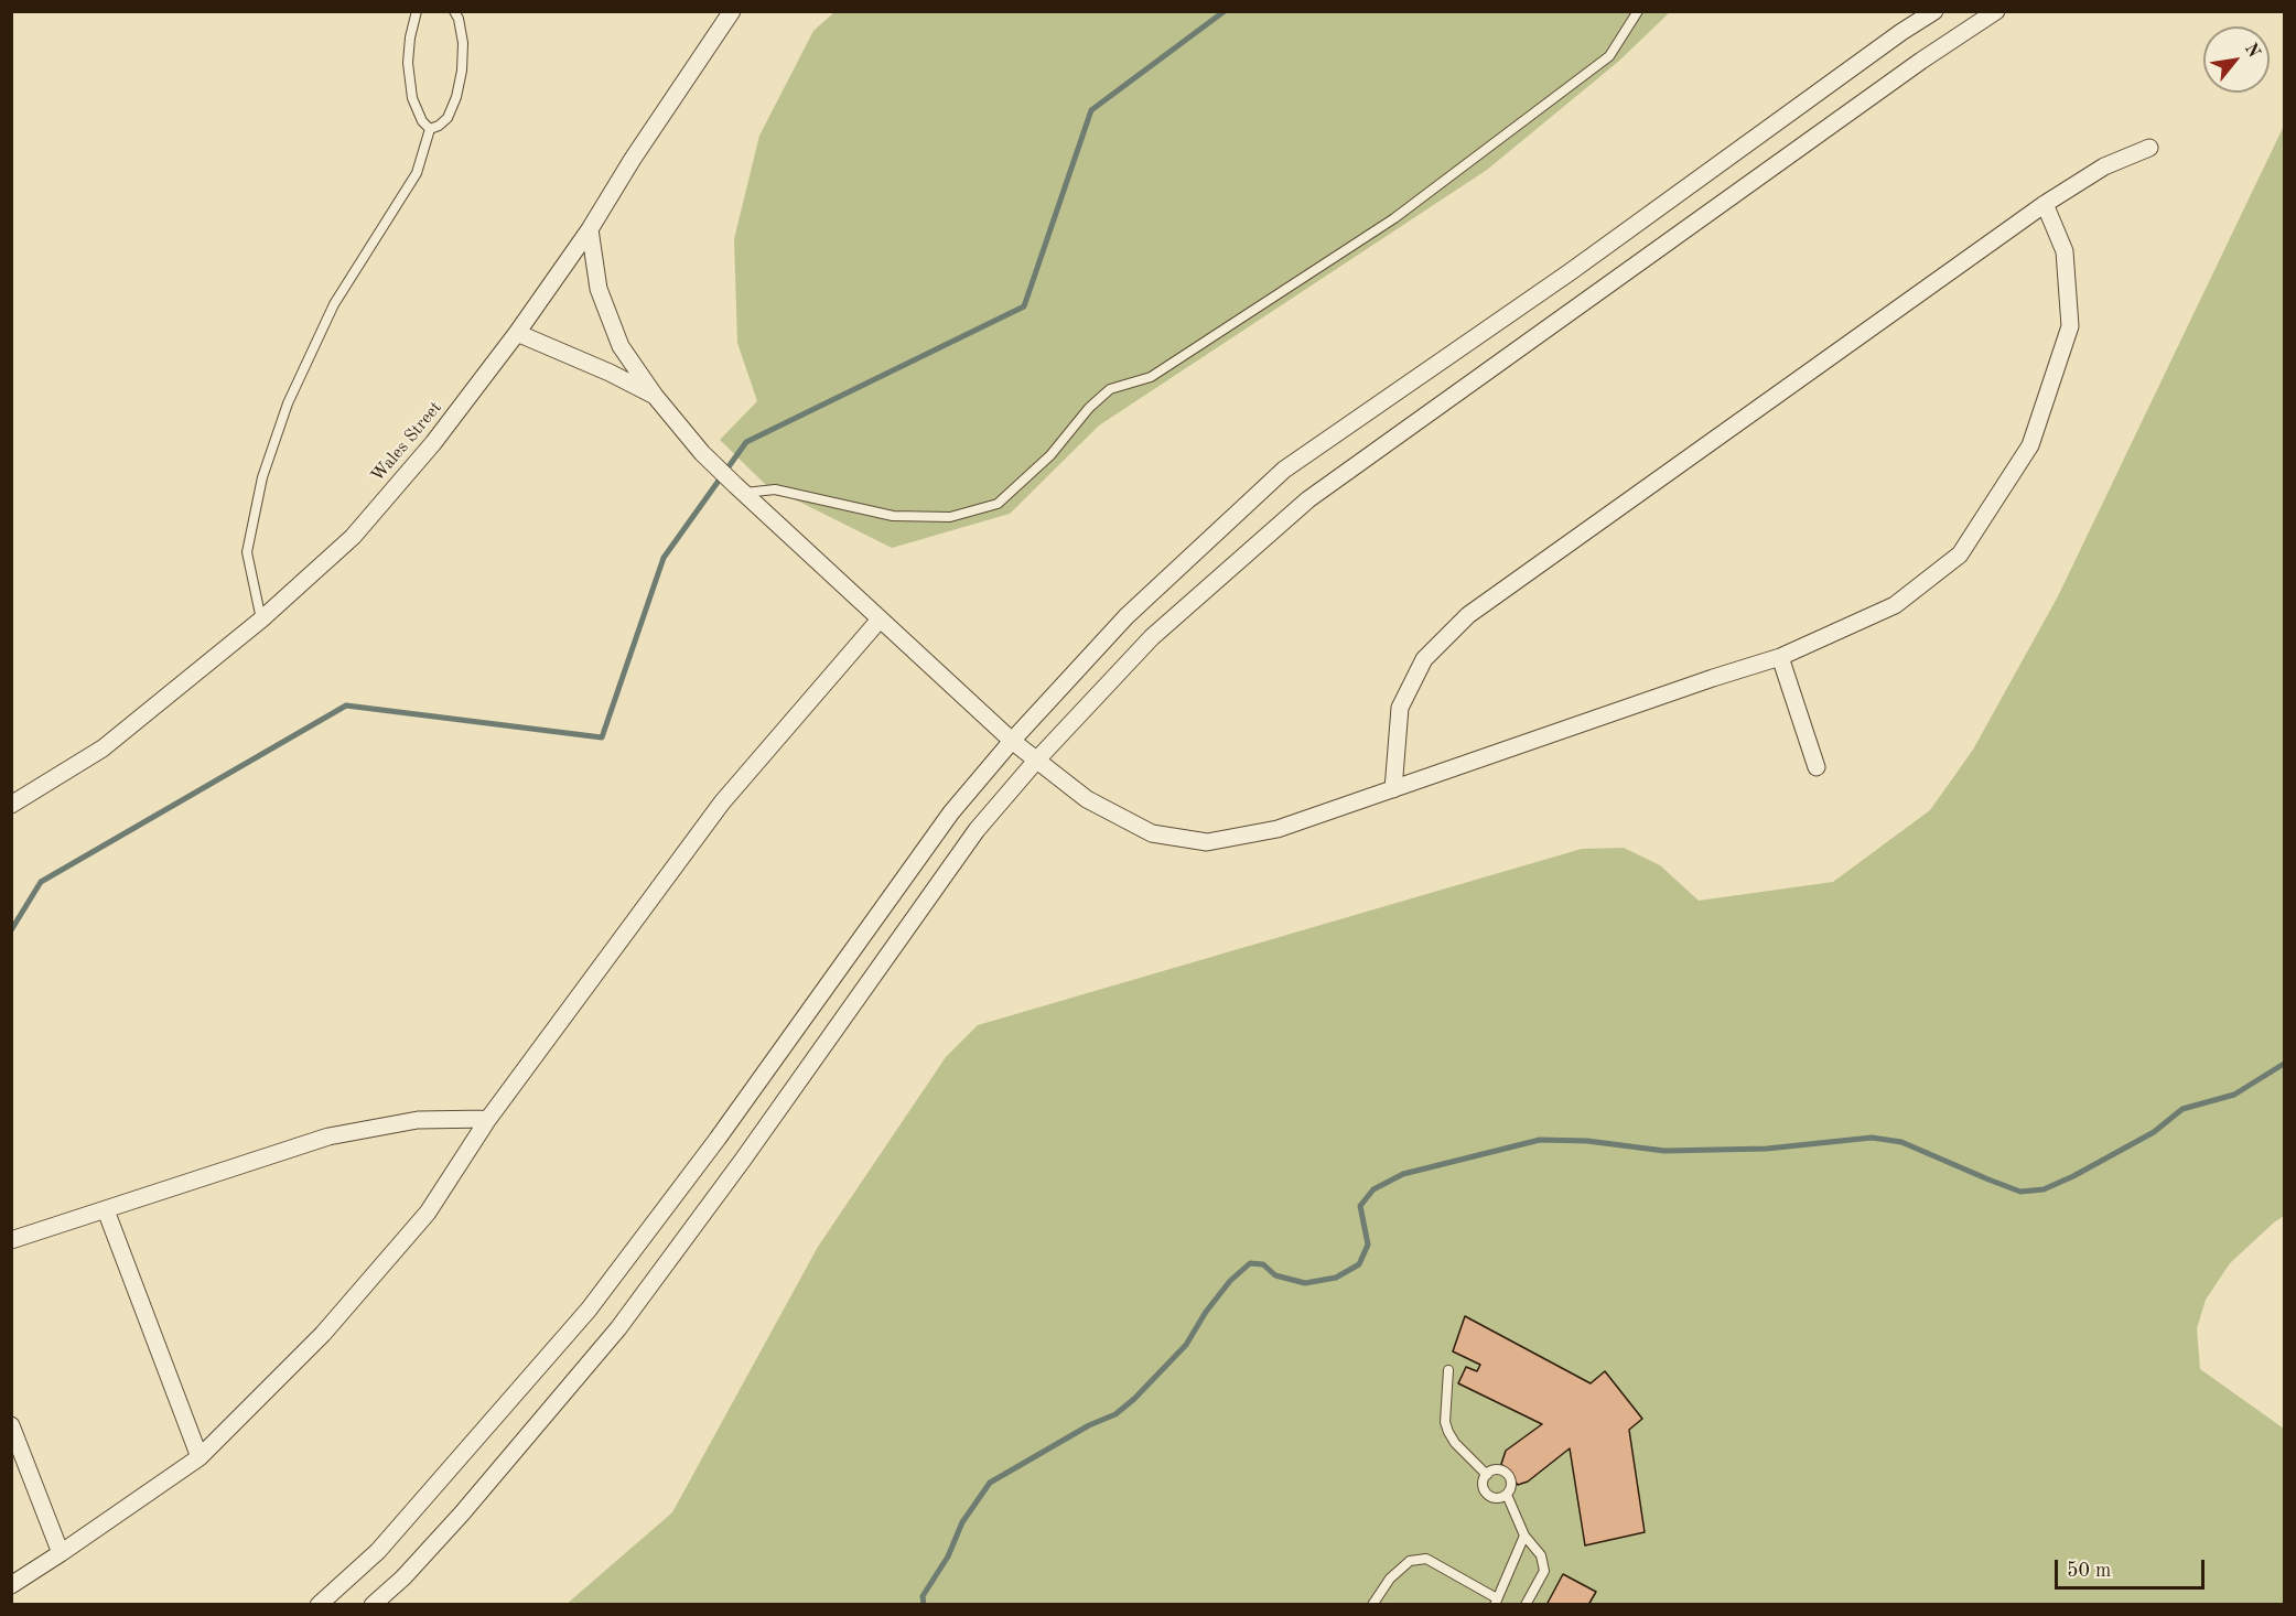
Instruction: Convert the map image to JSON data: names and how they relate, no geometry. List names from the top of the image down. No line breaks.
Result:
{"streets":{"street":["Wales Street"]},"scale_bar":"50 m","north":"top right"}
